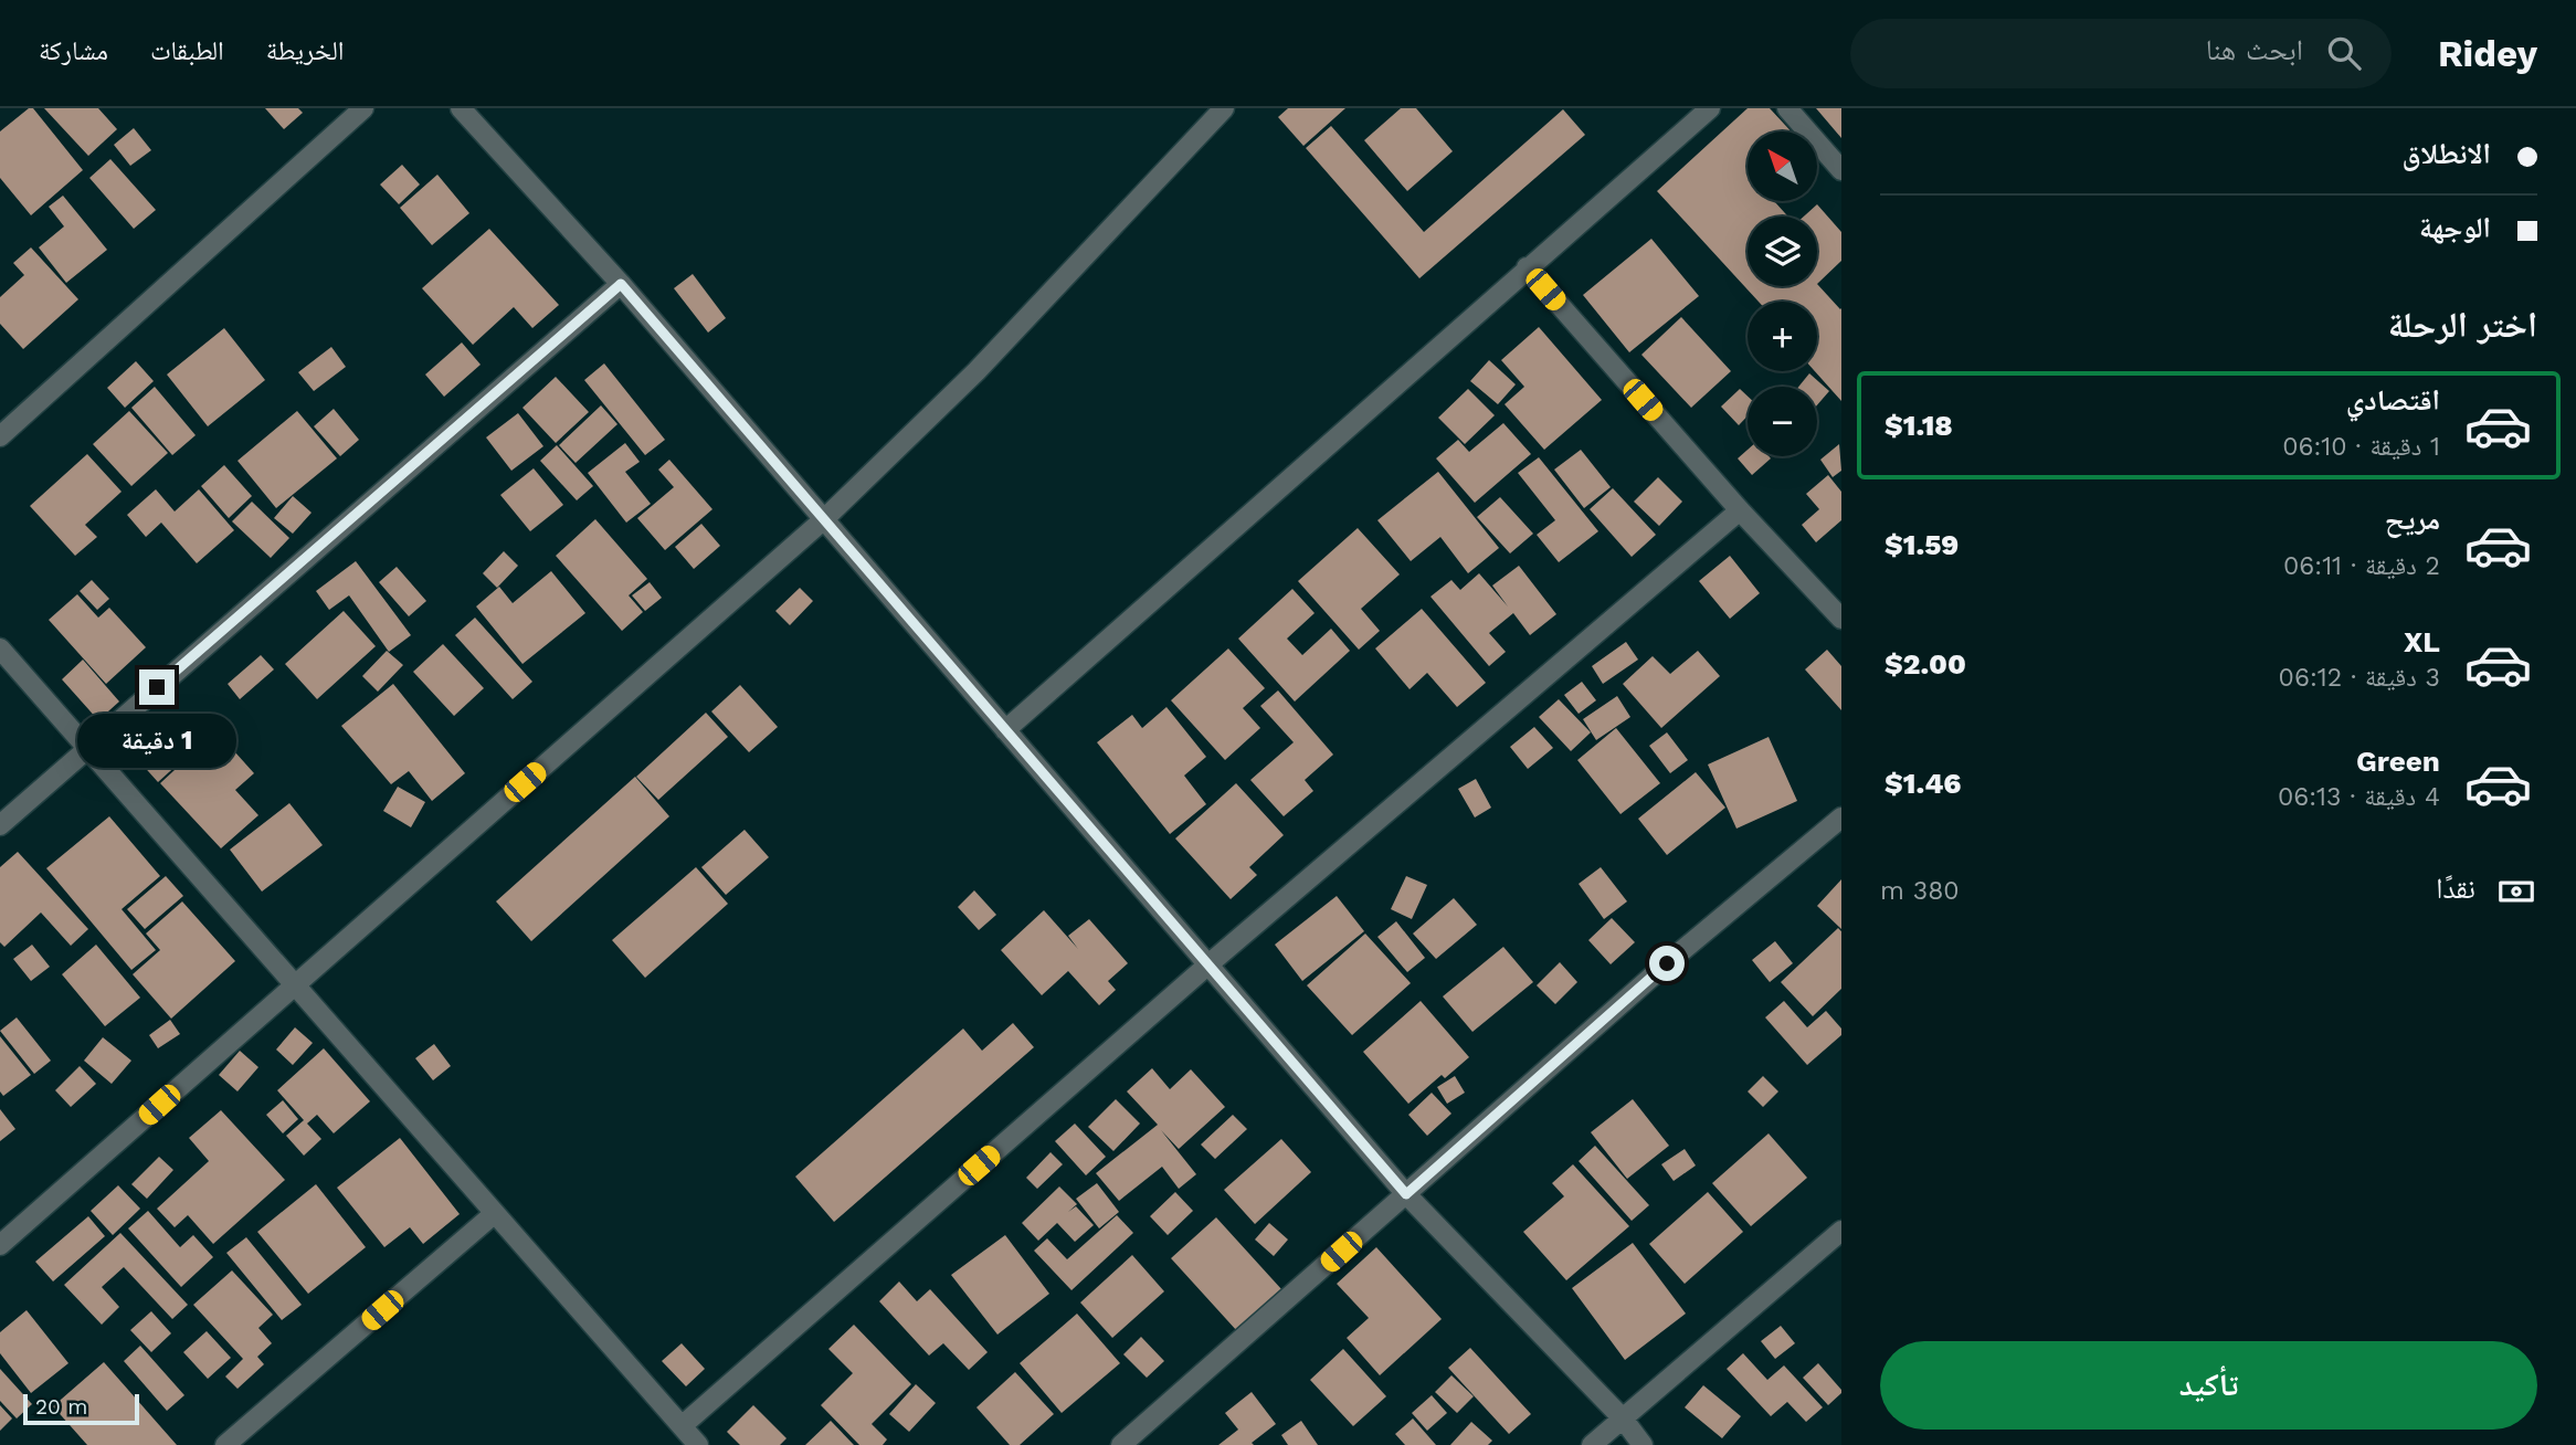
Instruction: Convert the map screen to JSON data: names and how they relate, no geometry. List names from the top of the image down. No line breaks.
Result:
{"scale_bar":"20 m","north":"top left","page":{"header":"Ridey","search":"ابحث هنا","nav":["الخريطة","الطبقات","مشاركة"],"banner":["الانطلاق","الوجهة"],"map_buttons":["+","−"],"heading":"اختر الرحلة","list":[{"name":"اقتصادي","note":"1 دقيقة · 06:10","value":"$1.18"},{"name":"مريح","note":"2 دقيقة · 06:11","value":"$1.59"},{"name":"XL","note":"3 دقيقة · 06:12","value":"$2.00"},{"name":"Green","note":"4 دقيقة · 06:13","value":"$1.46"}],"bubble":"1 دقيقة","pay":["نقدًا","380 m"],"buttons":"تأكيد","scale":"20 m"}}
